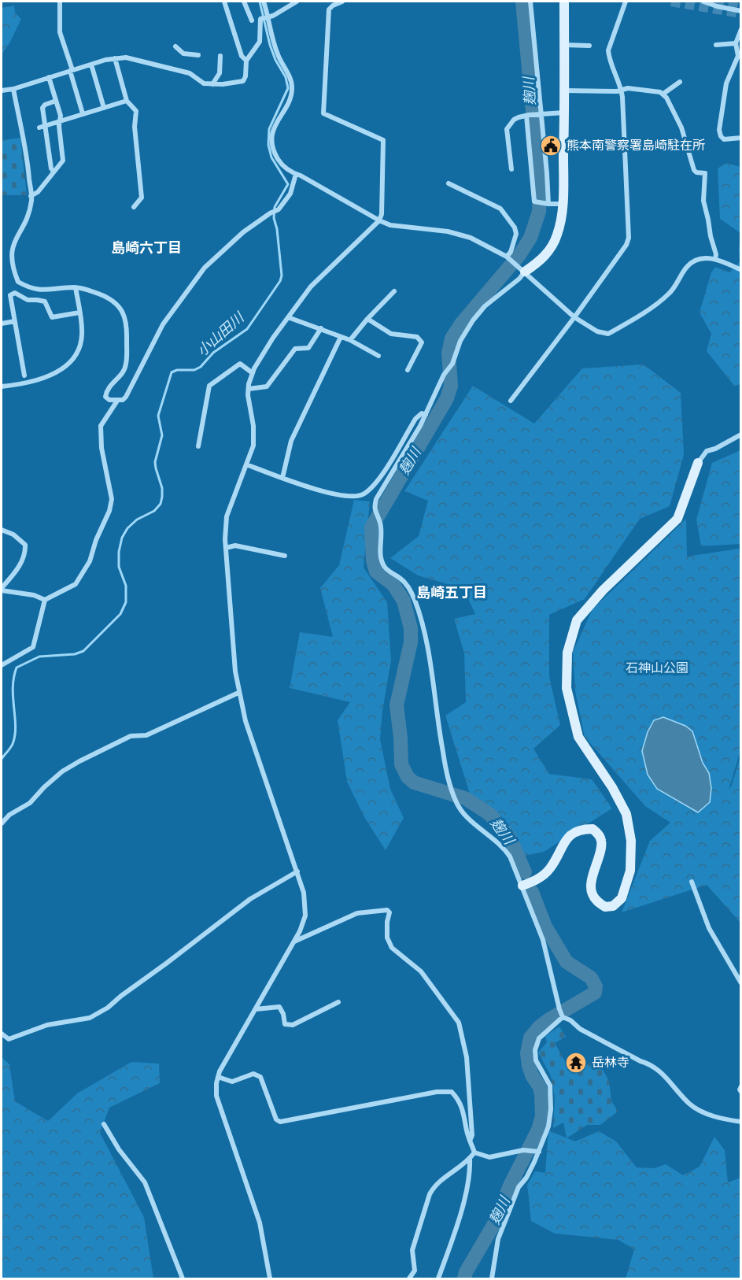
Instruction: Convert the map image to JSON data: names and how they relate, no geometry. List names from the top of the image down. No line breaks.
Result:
{"districts":["島崎六丁目","島崎五丁目"],"water":["麹川","小山田川"],"parks":["石神山公園"],"places":{"public building":["熊本南警察署島崎駐在所"],"temple":["岳林寺"]}}
